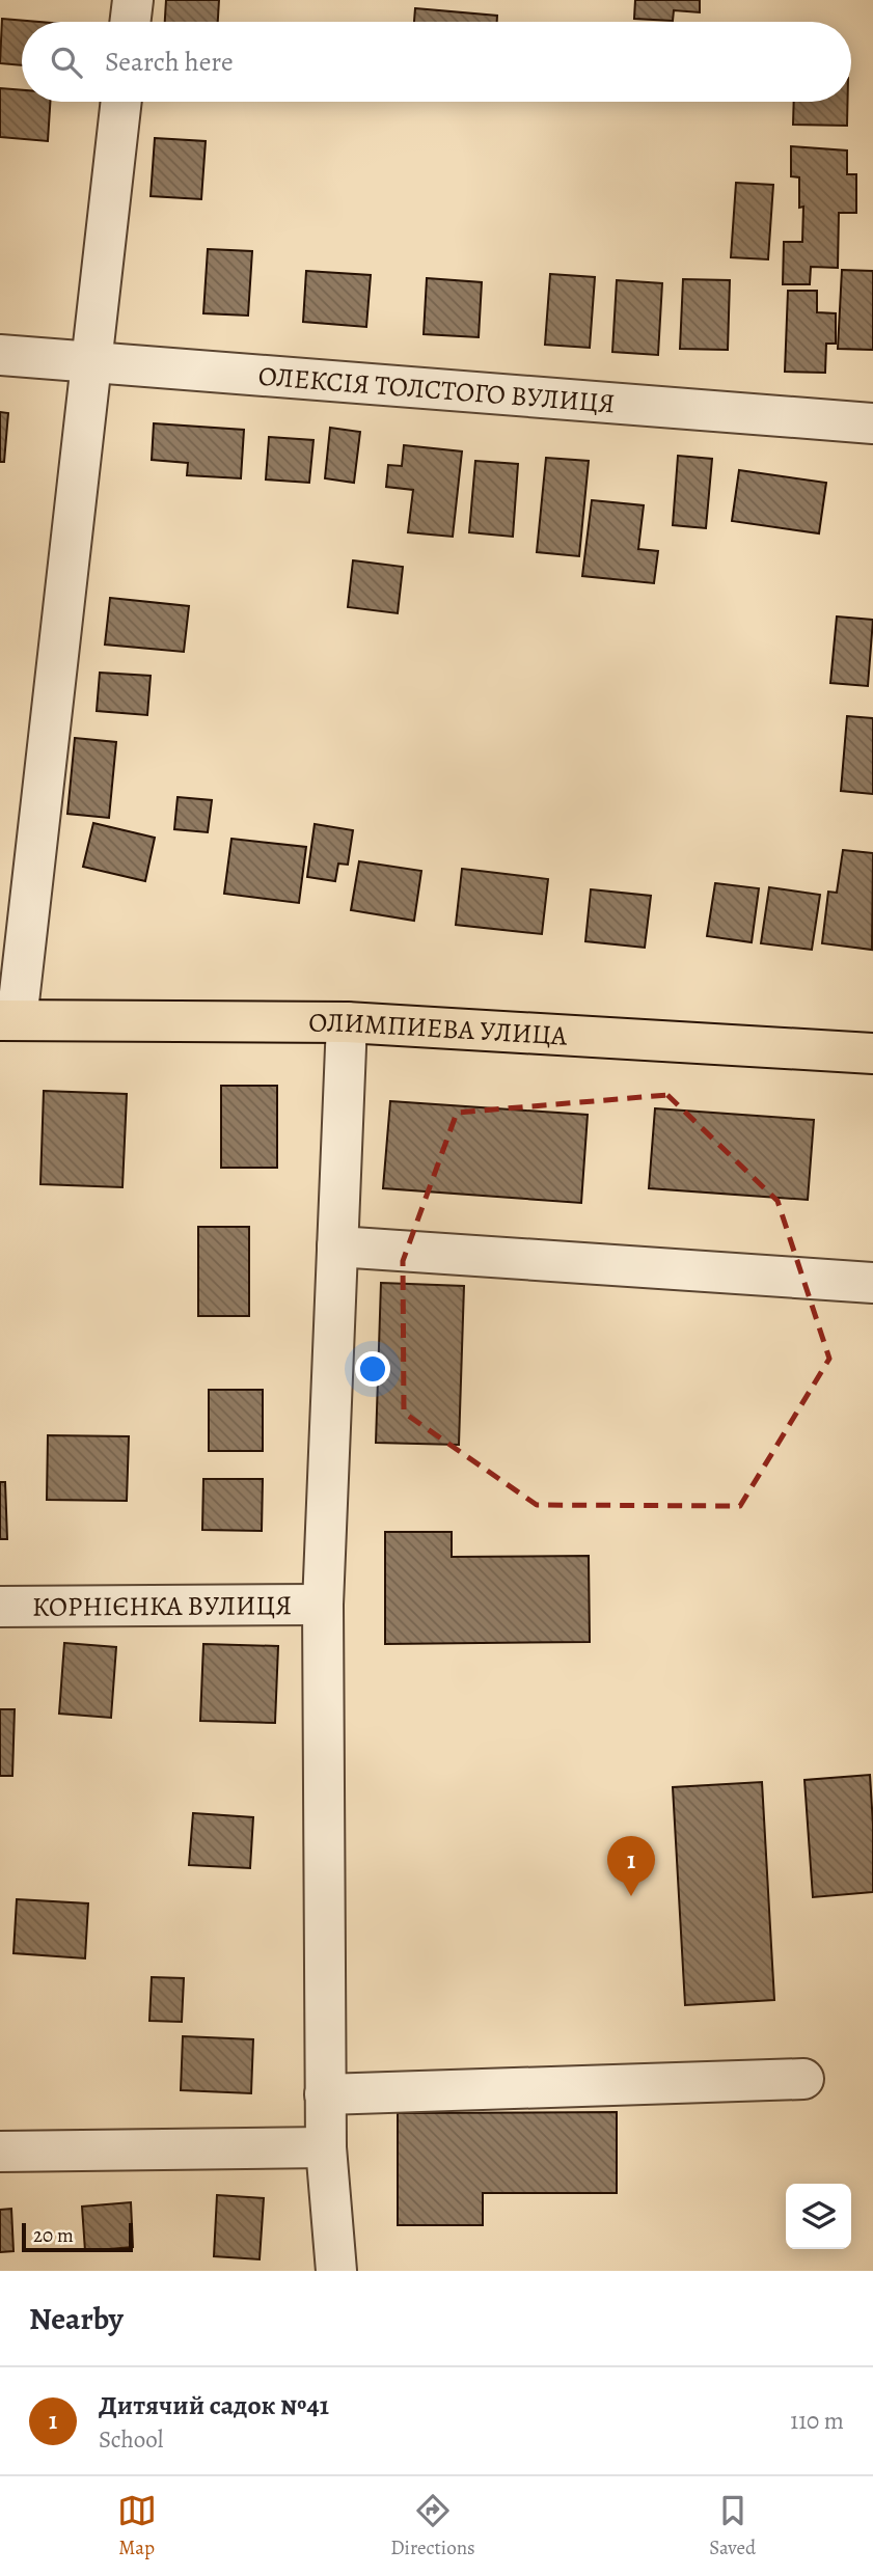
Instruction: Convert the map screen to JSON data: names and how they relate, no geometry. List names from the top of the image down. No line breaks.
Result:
{"streets":{"main road":["ОЛИМПИЕВА УЛИЦА"],"street":["ОЛЕКСІЯ ТОЛСТОГО ВУЛИЦЯ","КОРНІЄНКА ВУЛИЦЯ"]},"scale_bar":"20 m","page":{"search":"Search here","pins":"1","scale":"20 m","heading":"Nearby","list":[{"mark":"1","name":"Дитячий садок №41","note":"School","value":"110 m"}],"nav":["Map","Directions","Saved"]}}
